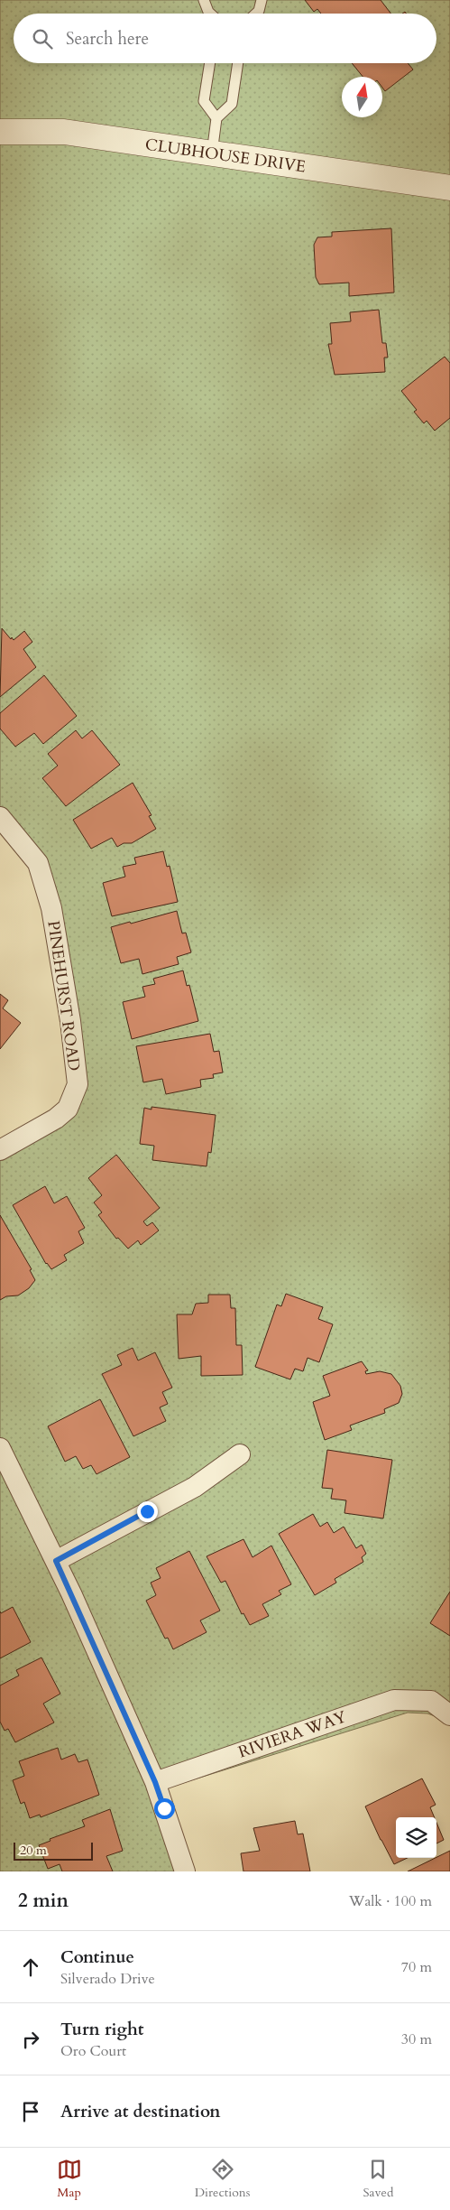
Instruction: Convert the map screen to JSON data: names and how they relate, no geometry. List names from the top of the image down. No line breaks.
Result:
{"streets":{"street":["CLUBHOUSE DRIVE","PINEHURST ROAD","RIVIERA WAY"]},"scale_bar":"20 m","north":"top","page":{"search":"Search here","scale":"20 m","heading":["2 min","Walk · 100 m"],"list":[["Continue","Silverado Drive","70 m"],["Turn right","Oro Court","30 m"],"Arrive at destination"],"nav":["Map","Directions","Saved"]}}
